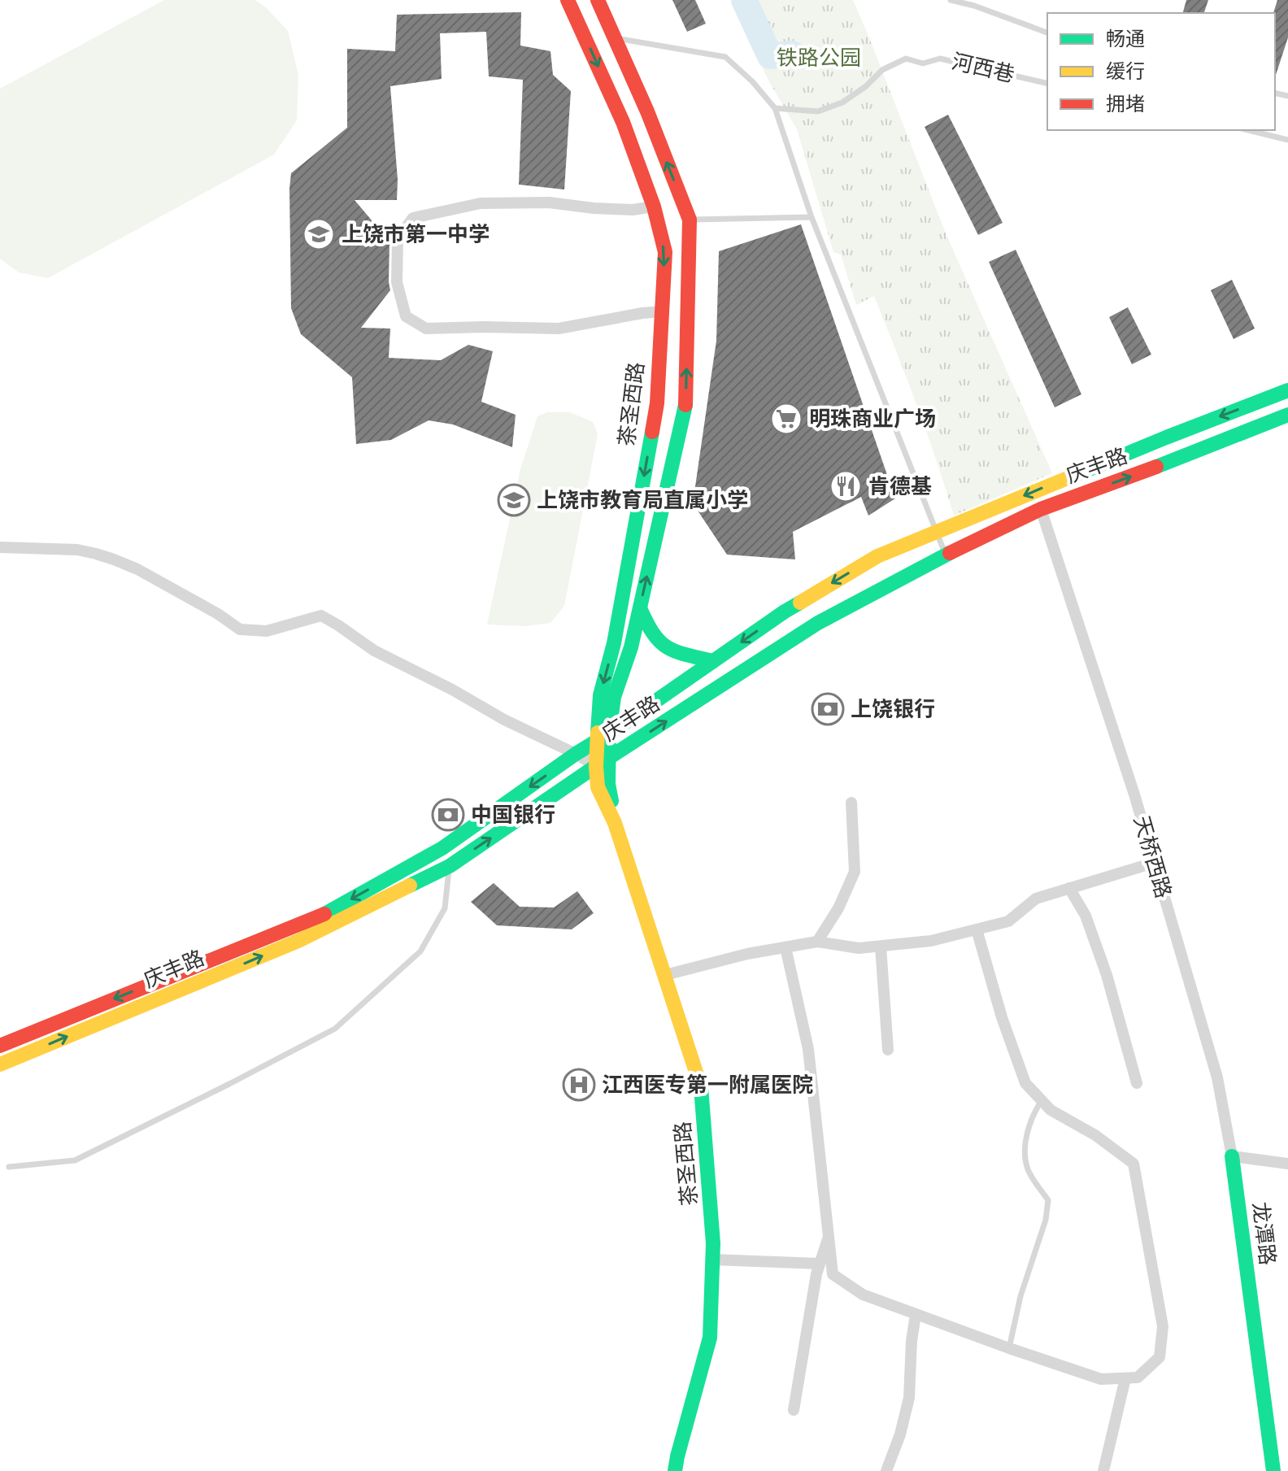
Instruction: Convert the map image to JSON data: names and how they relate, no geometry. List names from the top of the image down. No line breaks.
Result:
{"streets":{"main road":["茶圣西路","庆丰路","龙潭路"],"street":["天桥西路"],"lane":["河西巷"]},"crossings":[["茶圣西路","庆丰路"],["庆丰路","天桥西路"],["天桥西路","龙潭路"]],"parks":["铁路公园"],"places":{"school or university":["上饶市第一中学","上饶市教育局直属小学"],"supermarket":["明珠商业广场"],"restaurant":["肯德基"],"bank":["上饶银行","中国银行"],"hospital":["江西医专第一附属医院"]},"legend":["畅通","缓行","拥堵"]}
